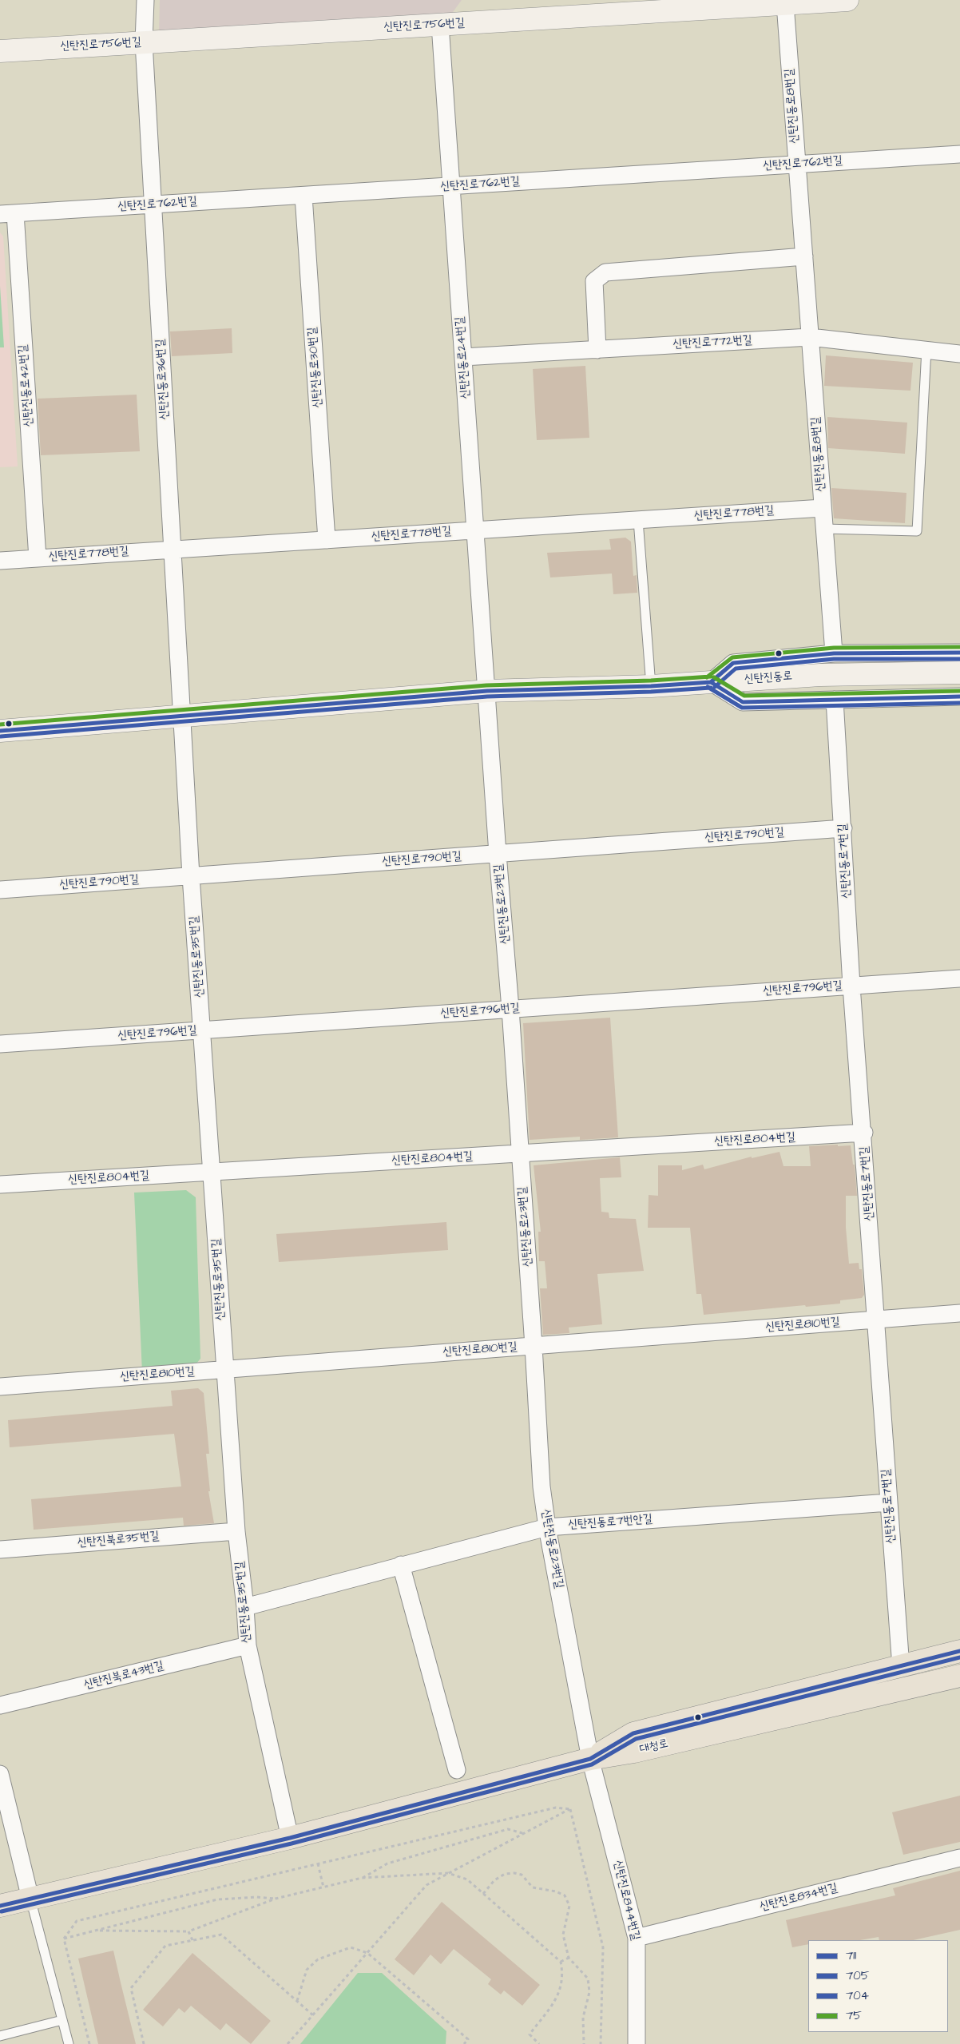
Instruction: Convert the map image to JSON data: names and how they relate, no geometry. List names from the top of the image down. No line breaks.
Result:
{"streets":{"main road":["신탄진로756번길","신탄진동로","대청로"],"street":["신탄진동로8번길","신탄진로762번길","신탄진로772번길","신탄진동로24번길","신탄진동로30번길","신탄진동로36번길","신탄진동로42번길","신탄진로778번길","신탄진로790번길","신탄진동로7번길","신탄진동로23번길","신탄진동로35번길","신탄진로796번길","신탄진로804번길","신탄진로810번길","신탄진동로7번안길","신탄진북로35번길","신탄진북로43번길","신탄진로834번길","신탄진로844번길"]},"crossings":[["신탄진로756번길","신탄진동로8번길"],["신탄진로756번길","신탄진동로24번길"],["신탄진로756번길","신탄진동로36번길"],["신탄진동로8번길","신탄진로762번길"],["신탄진동로8번길","신탄진로772번길"],["신탄진동로8번길","신탄진로778번길"],["신탄진로762번길","신탄진동로24번길"],["신탄진로762번길","신탄진동로30번길"],["신탄진로762번길","신탄진동로36번길"],["신탄진로762번길","신탄진동로42번길"],["신탄진로772번길","신탄진동로24번길"],["신탄진동로24번길","신탄진로778번길"],["신탄진동로24번길","신탄진동로"],["신탄진동로24번길","신탄진동로23번길"],["신탄진동로30번길","신탄진로778번길"],["신탄진동로36번길","신탄진로778번길"],["신탄진동로36번길","신탄진동로"],["신탄진동로36번길","신탄진동로35번길"],["신탄진동로42번길","신탄진로778번길"],["신탄진동로","신탄진동로23번길"],["신탄진동로","신탄진동로35번길"],["신탄진로790번길","신탄진동로7번길"],["신탄진로790번길","신탄진동로23번길"],["신탄진로790번길","신탄진동로35번길"],["신탄진동로7번길","신탄진로796번길"],["신탄진동로7번길","신탄진로804번길"],["신탄진동로7번길","신탄진로810번길"],["신탄진동로7번길","신탄진동로7번안길"],["신탄진동로23번길","신탄진로796번길"],["신탄진동로23번길","신탄진로804번길"],["신탄진동로23번길","신탄진로810번길"],["신탄진동로23번길","신탄진동로7번안길"],["신탄진동로23번길","대청로"],["신탄진동로23번길","신탄진로844번길"],["신탄진동로35번길","신탄진로796번길"],["신탄진동로35번길","신탄진로804번길"],["신탄진동로35번길","신탄진로810번길"],["신탄진동로35번길","신탄진동로7번안길"],["신탄진동로35번길","신탄진북로35번길"],["신탄진동로35번길","신탄진북로43번길"],["신탄진동로35번길","대청로"],["대청로","신탄진로844번길"],["신탄진로834번길","신탄진로844번길"]],"lines":["transit line 75","transit line 711","transit line 704","transit line 705"],"legend":["711","705","704","75"]}
